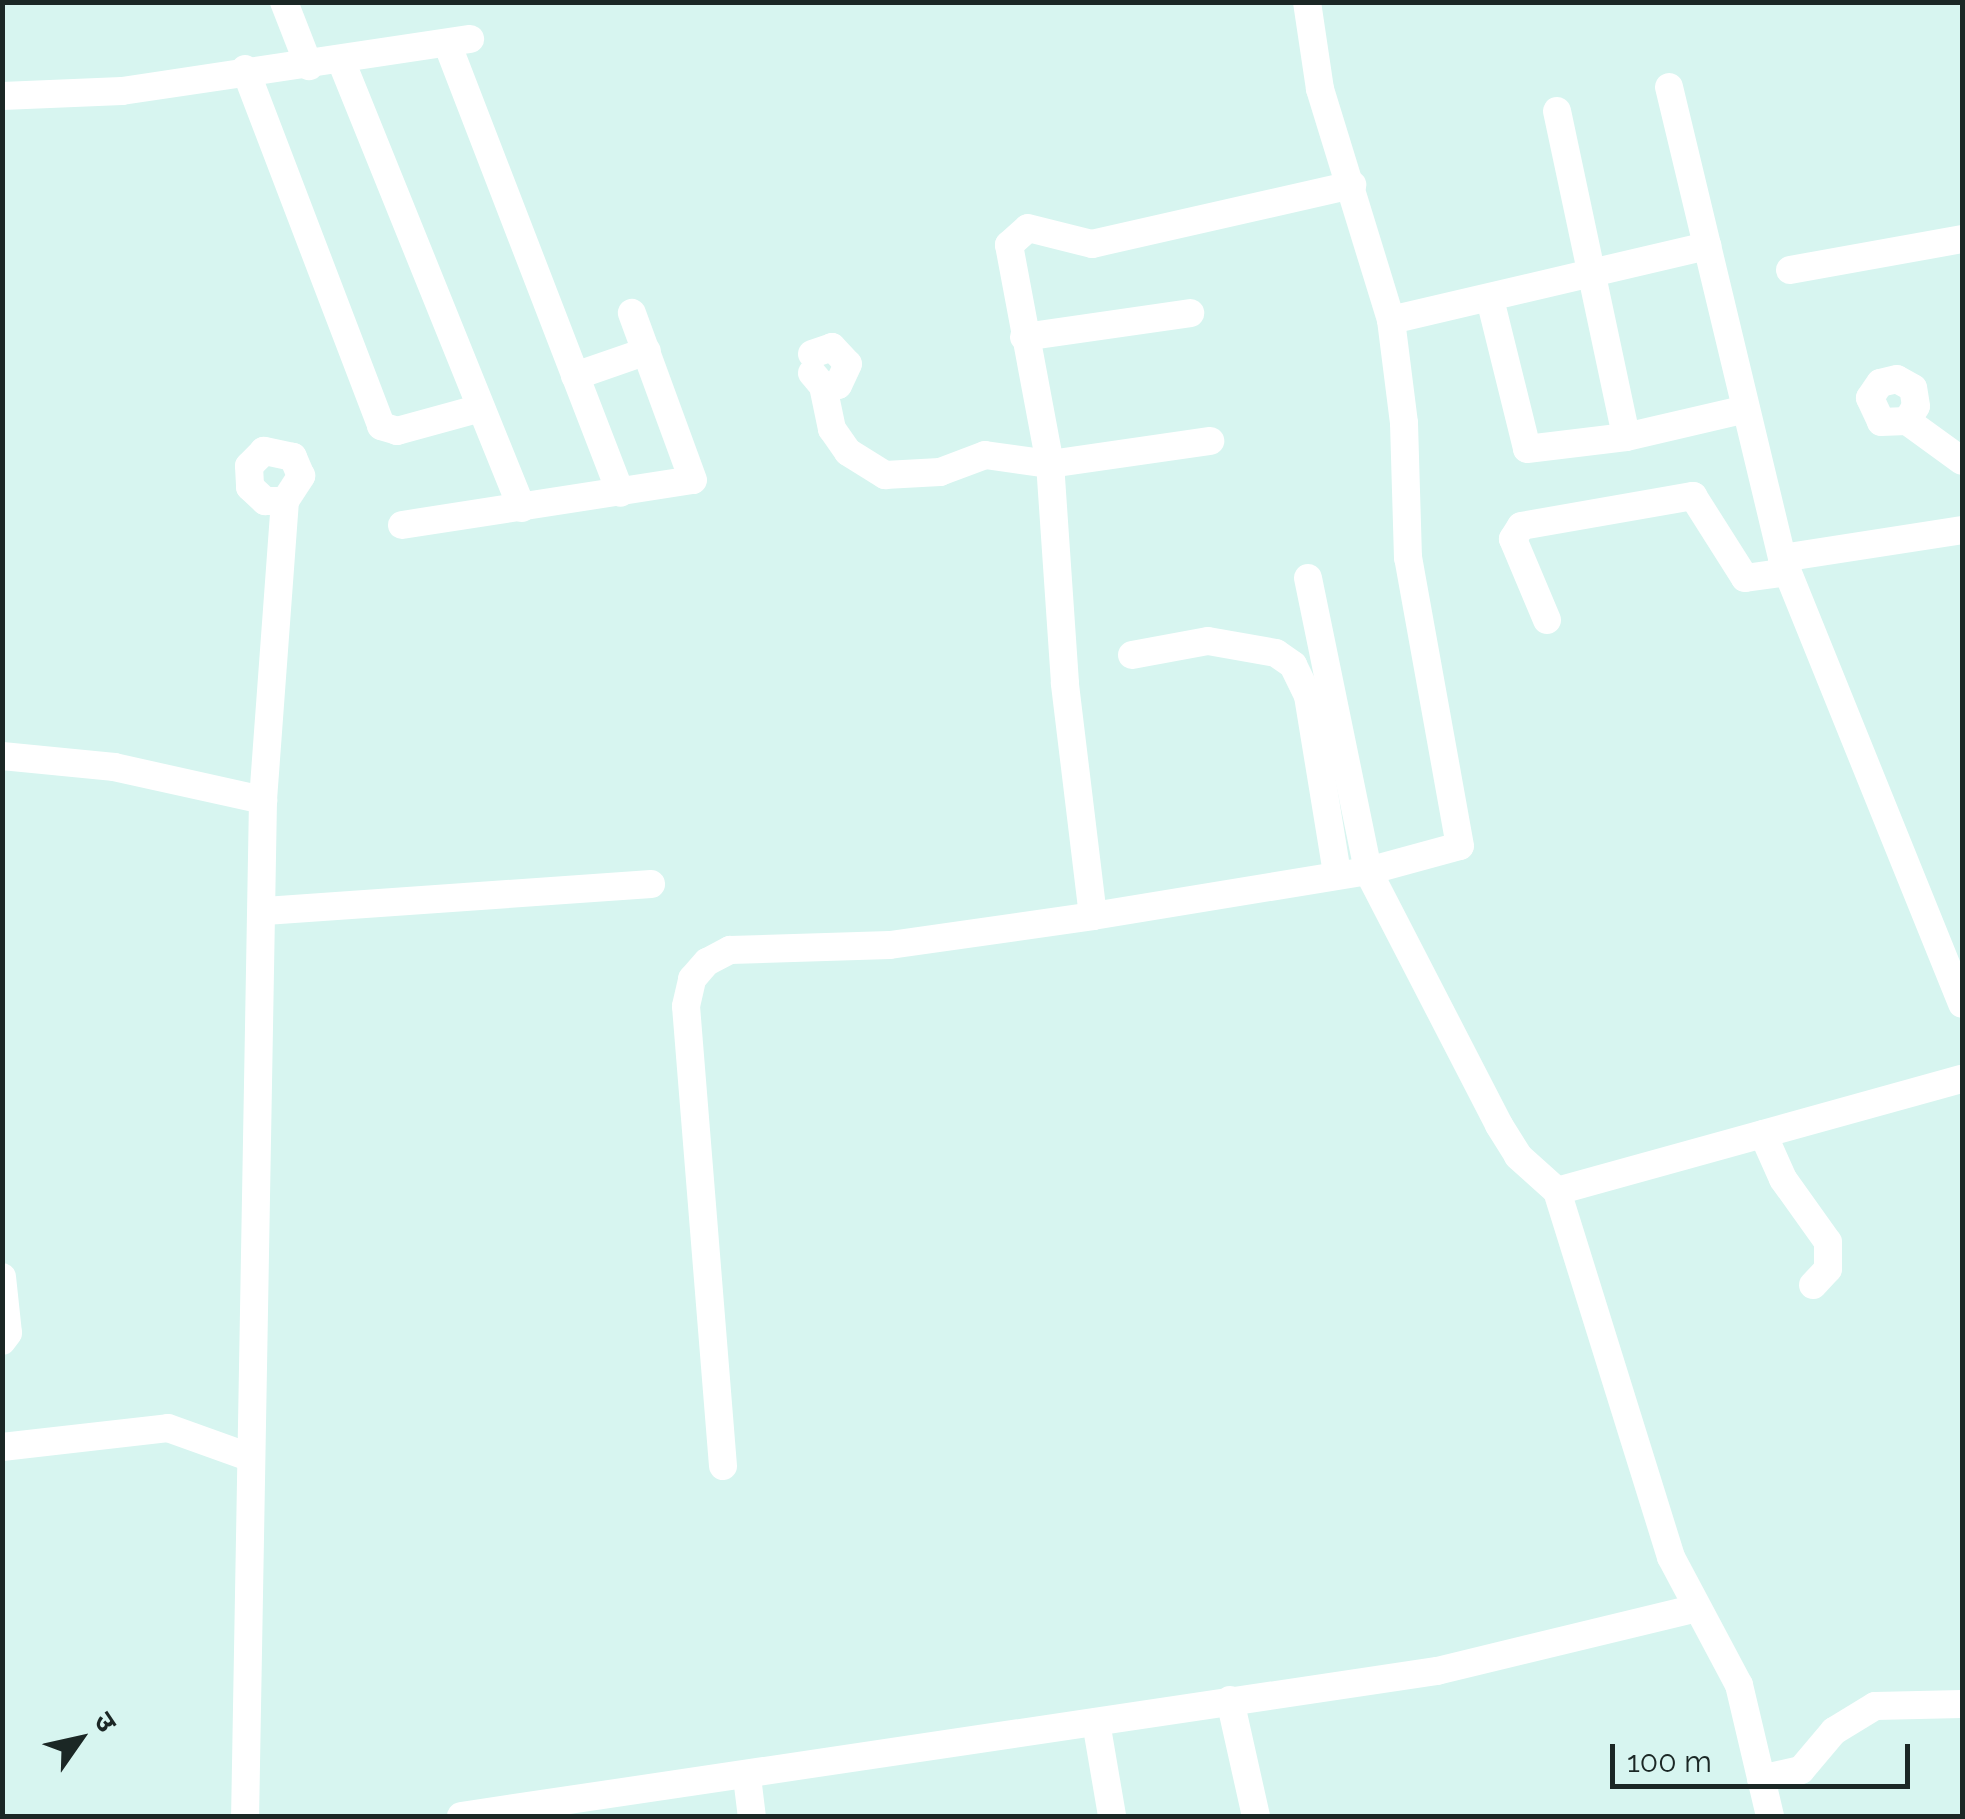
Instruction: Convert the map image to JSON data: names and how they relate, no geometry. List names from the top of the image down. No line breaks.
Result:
{"scale_bar":"100 m","north":"top right"}
